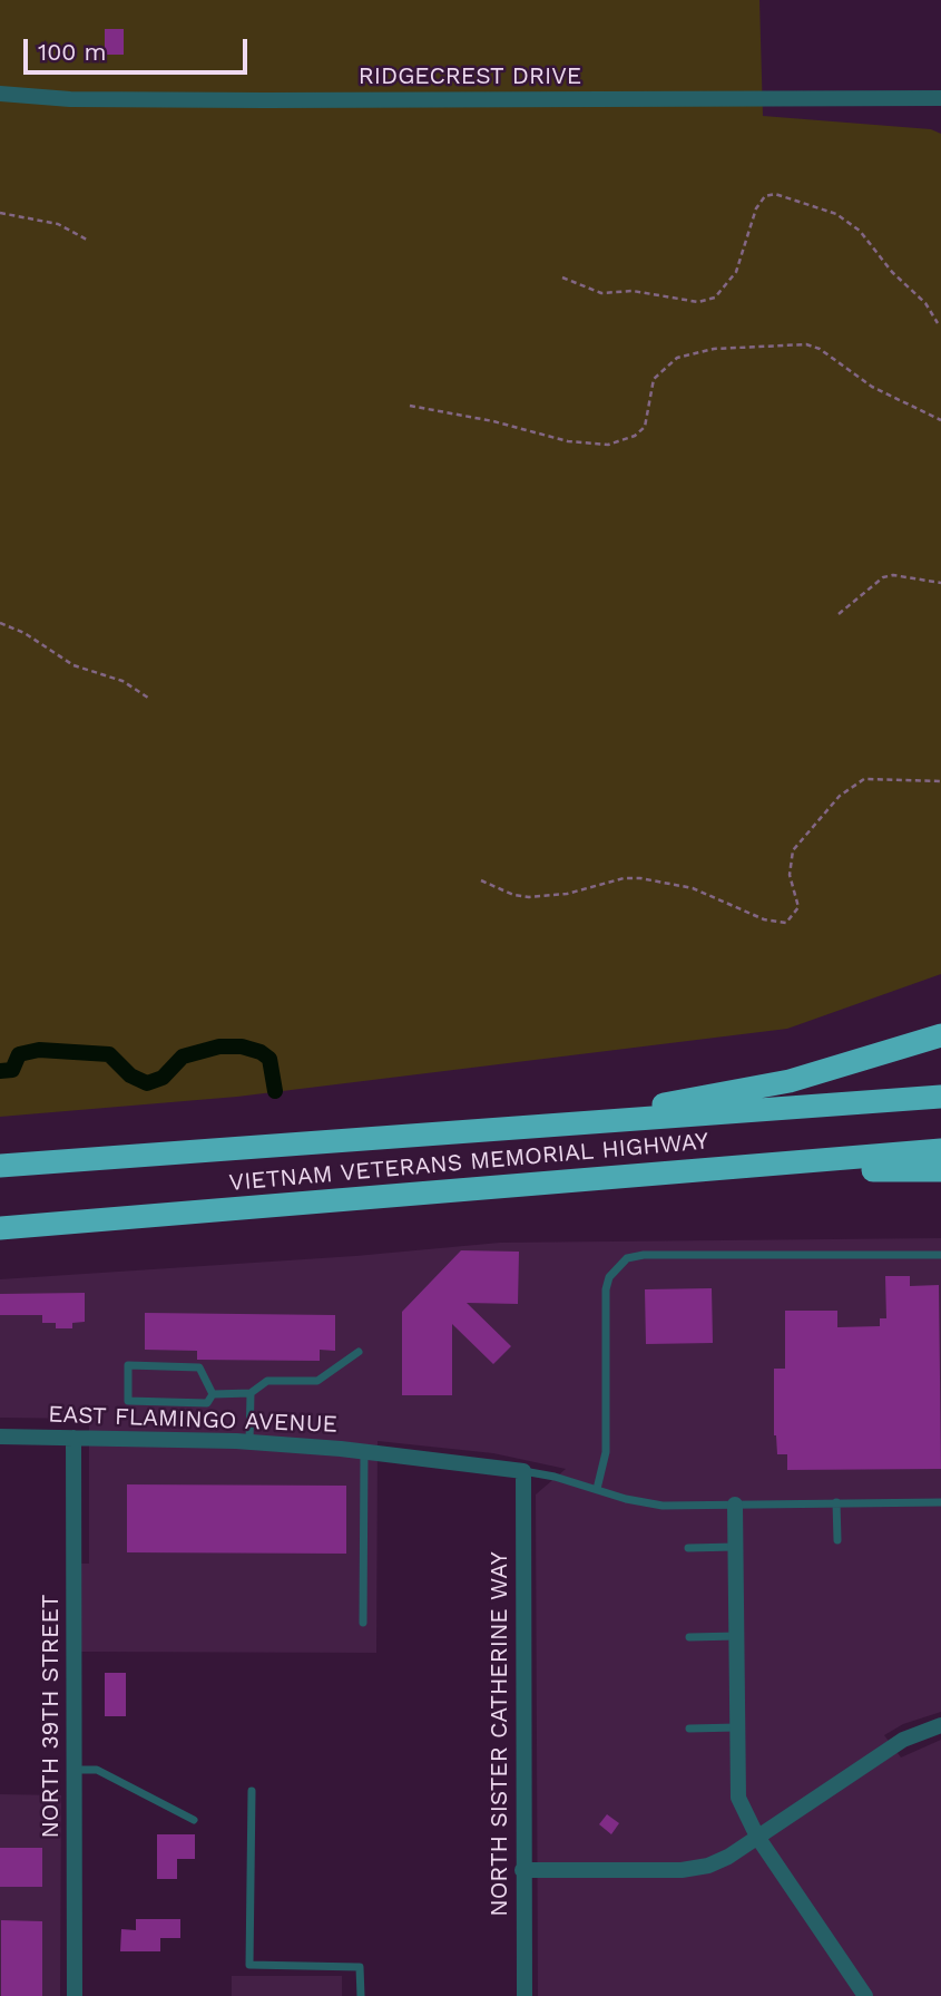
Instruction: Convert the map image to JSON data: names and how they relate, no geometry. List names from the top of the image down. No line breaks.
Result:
{"streets":{"highway":["VIETNAM VETERANS MEMORIAL HIGHWAY"],"street":["RIDGECREST DRIVE","EAST FLAMINGO AVENUE","NORTH 39TH STREET","NORTH SISTER CATHERINE WAY"]},"crossings":[["EAST FLAMINGO AVENUE","NORTH 39TH STREET"],["EAST FLAMINGO AVENUE","NORTH SISTER CATHERINE WAY"]],"scale_bar":"100 m"}
